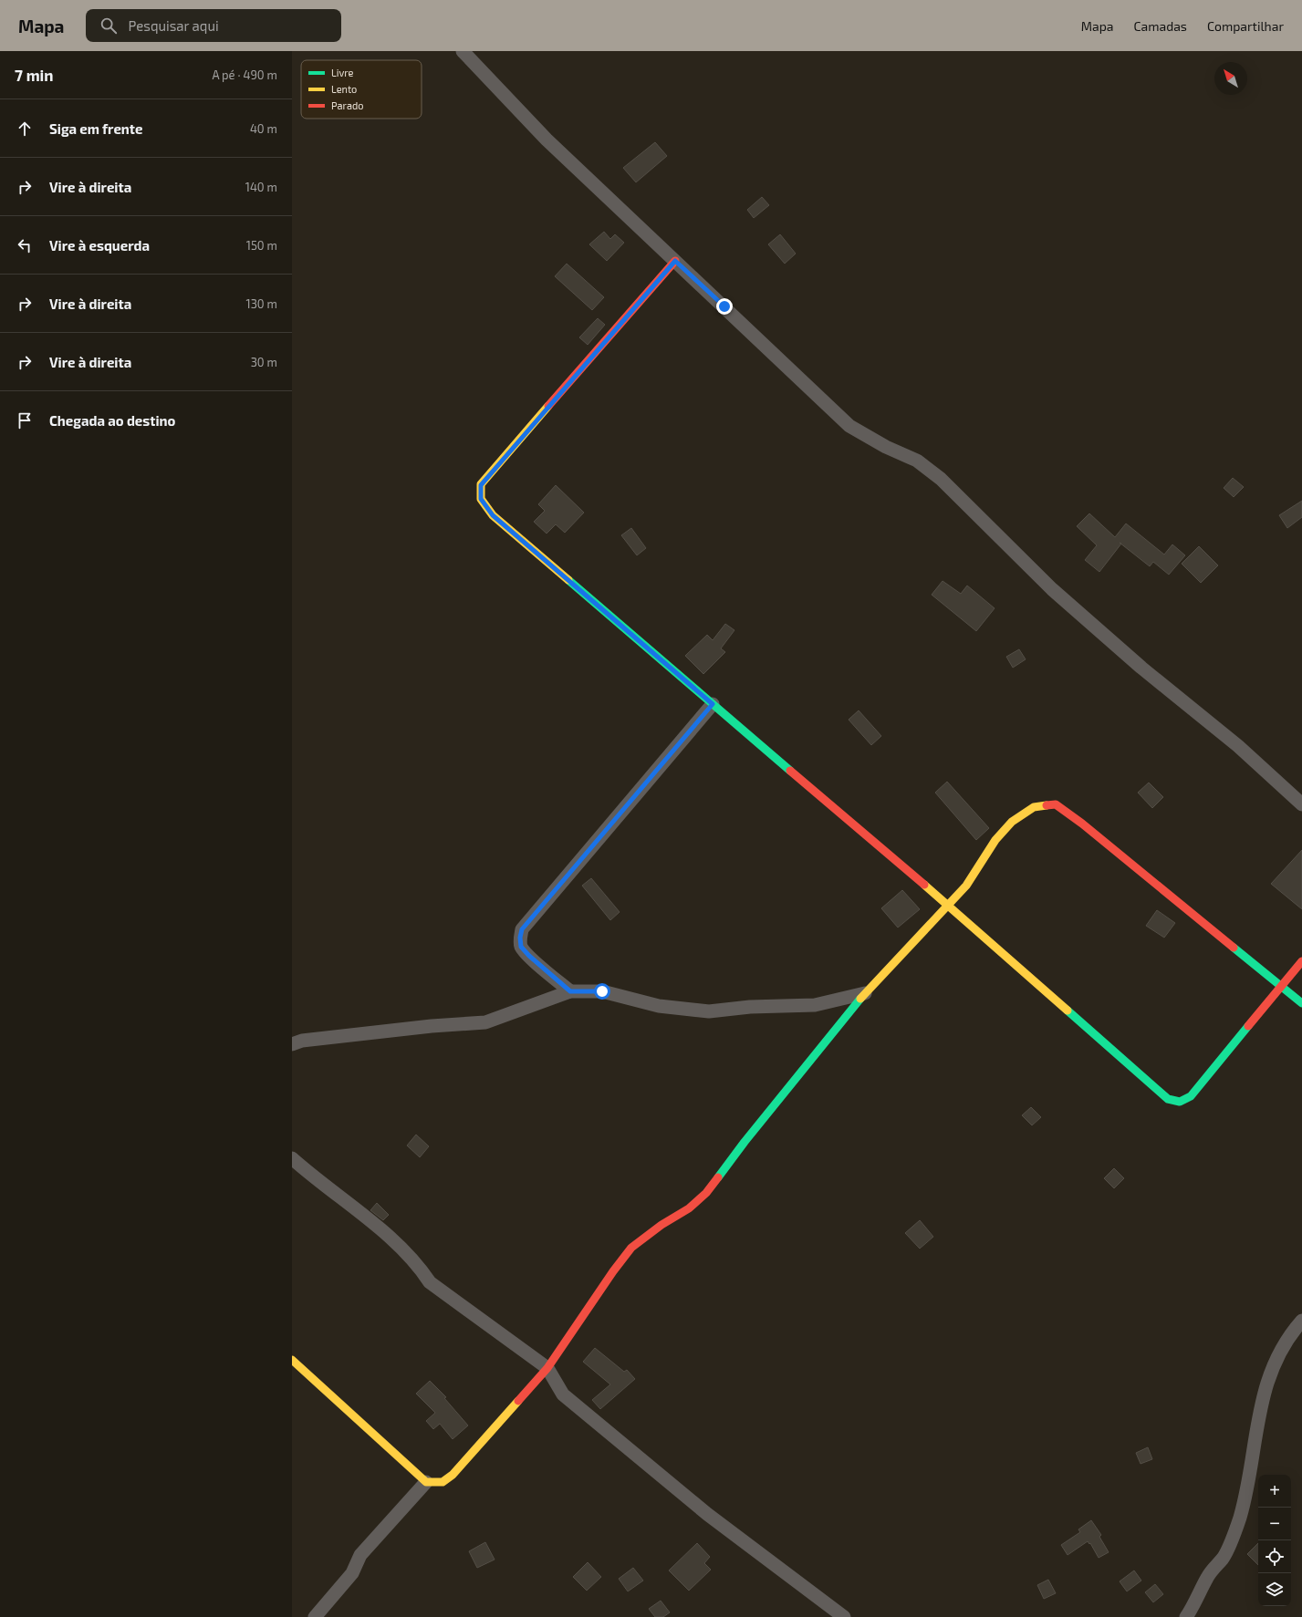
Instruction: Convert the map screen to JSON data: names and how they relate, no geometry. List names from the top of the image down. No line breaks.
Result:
{"legend":["Livre","Lento","Parado"],"north":"top left","page":{"header":"Mapa","search":"Pesquisar aqui","nav":["Mapa","Camadas","Compartilhar"],"heading":["7 min","A pé · 490 m"],"list":[["Siga em frente","40 m"],["Vire à direita","140 m"],["Vire à esquerda","150 m"],["Vire à direita","130 m"],["Vire à direita","30 m"],"Chegada ao destino"],"map_buttons":["+","−"]}}
